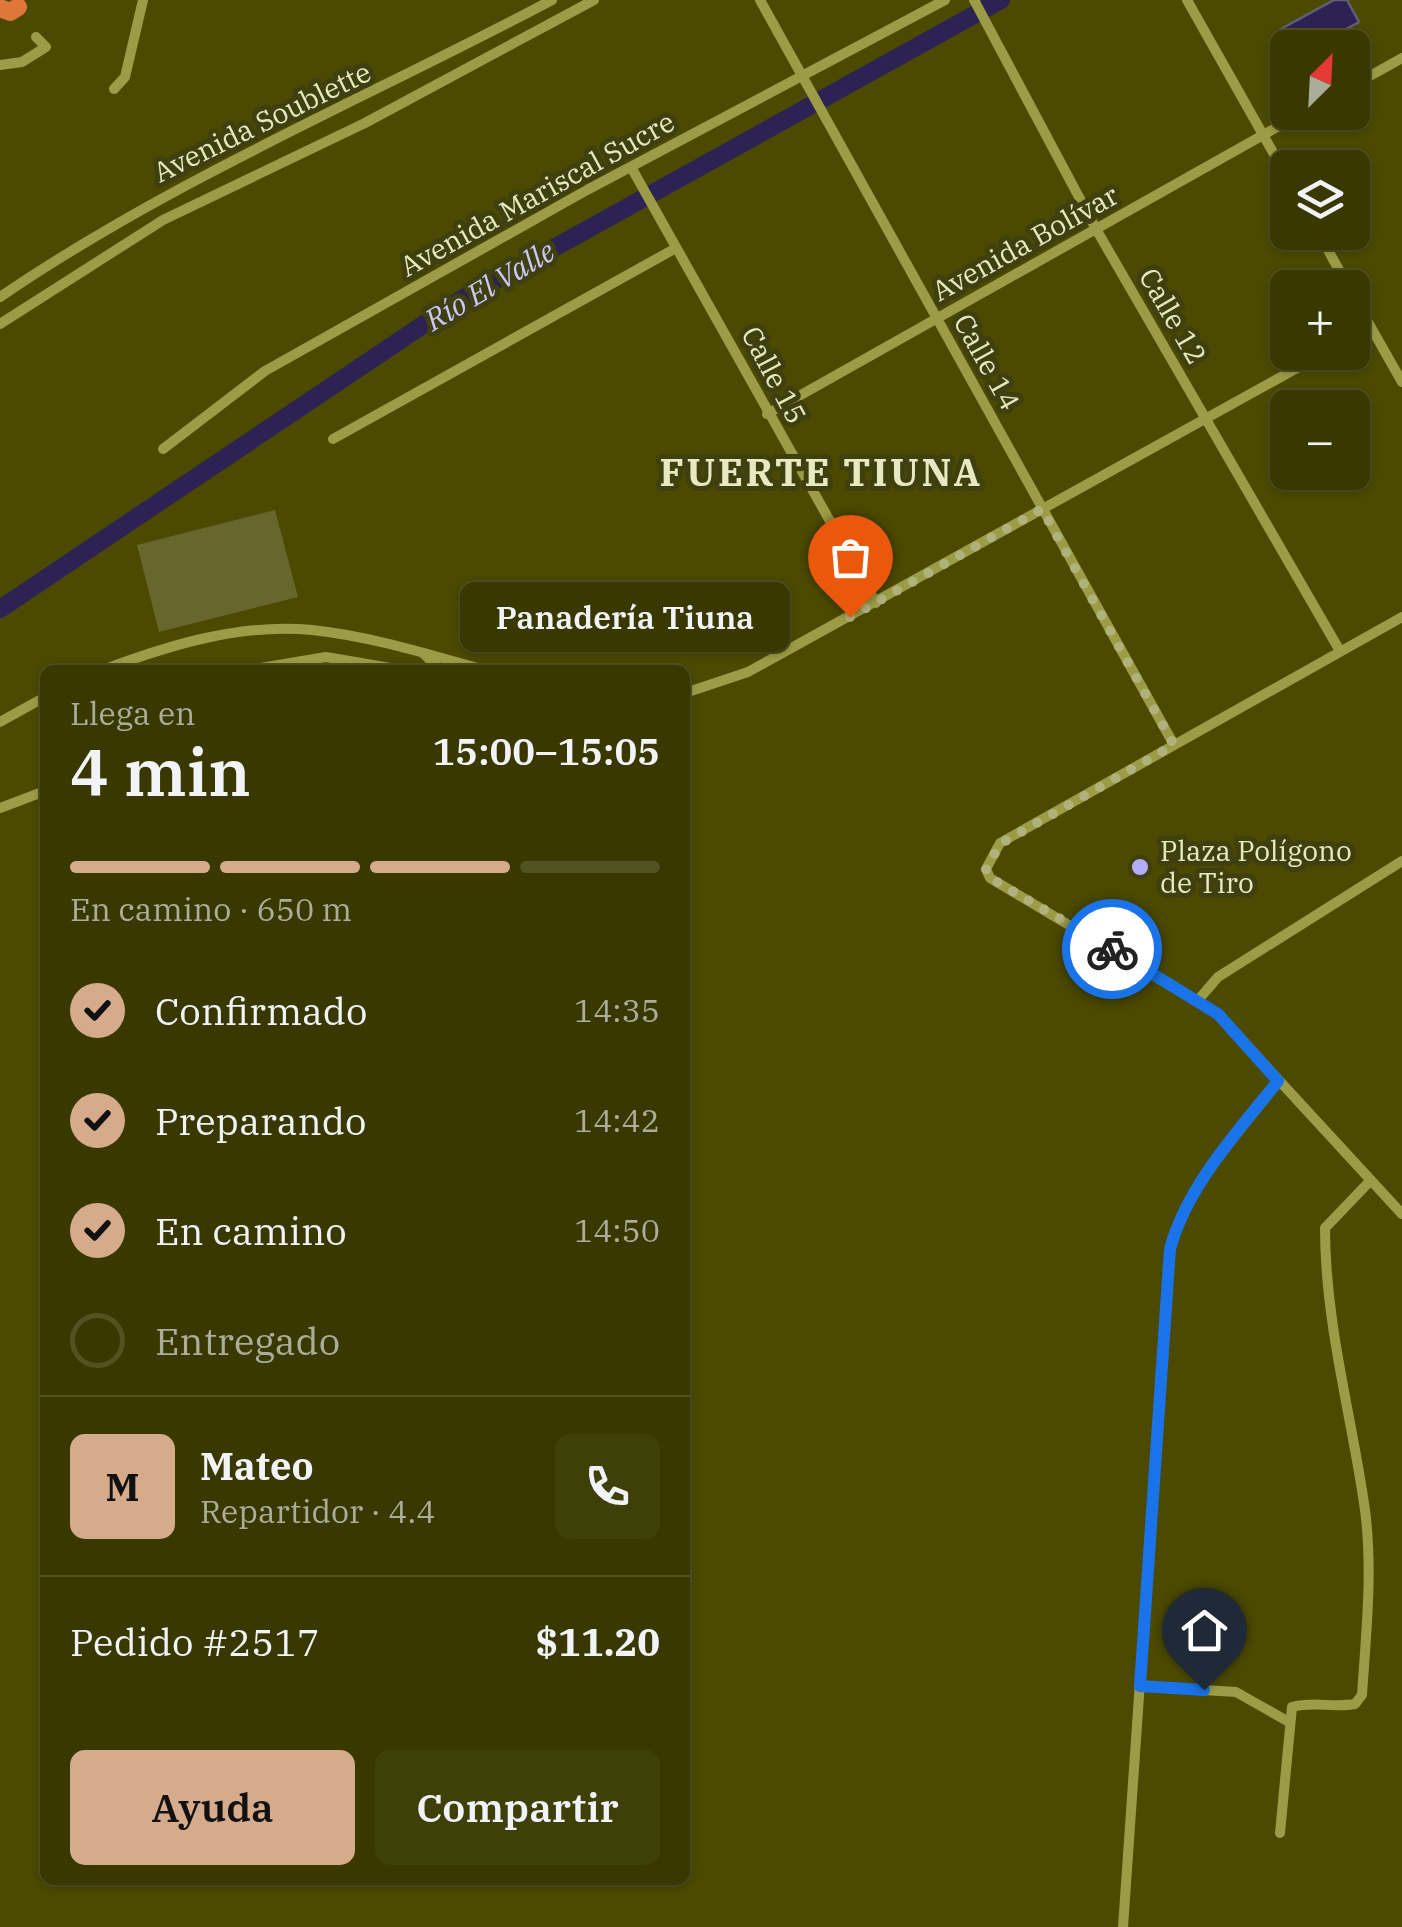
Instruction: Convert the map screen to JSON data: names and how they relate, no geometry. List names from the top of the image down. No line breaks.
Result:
{"streets":{"street":["Avenida Soublette","Avenida Mariscal Sucre","Avenida Bolívar","Calle 12","Calle 14","Calle 15"]},"crossings":[["Avenida Mariscal Sucre","Calle 14"],["Avenida Mariscal Sucre","Calle 15"],["Avenida Bolívar","Calle 12"],["Avenida Bolívar","Calle 14"],["Avenida Bolívar","Calle 15"]],"districts":["FUERTE TIUNA"],"water":["Río El Valle"],"places":["Panadería Tiuna","Plaza Polígono de Tiro"],"north":"top right","page":{"map_buttons":["+","−"],"bubble":"Panadería Tiuna","heading":["4 min","Llega en","15:00–15:05"],"panel":["Mateo","Repartidor · 4.4","Pedido #2517","$11.20"],"bar":"En camino · 650 m","list":[["Confirmado","14:35"],["Preparando","14:42"],["En camino","14:50"],"Entregado"],"round":"M","buttons":["Ayuda","Compartir"]}}
